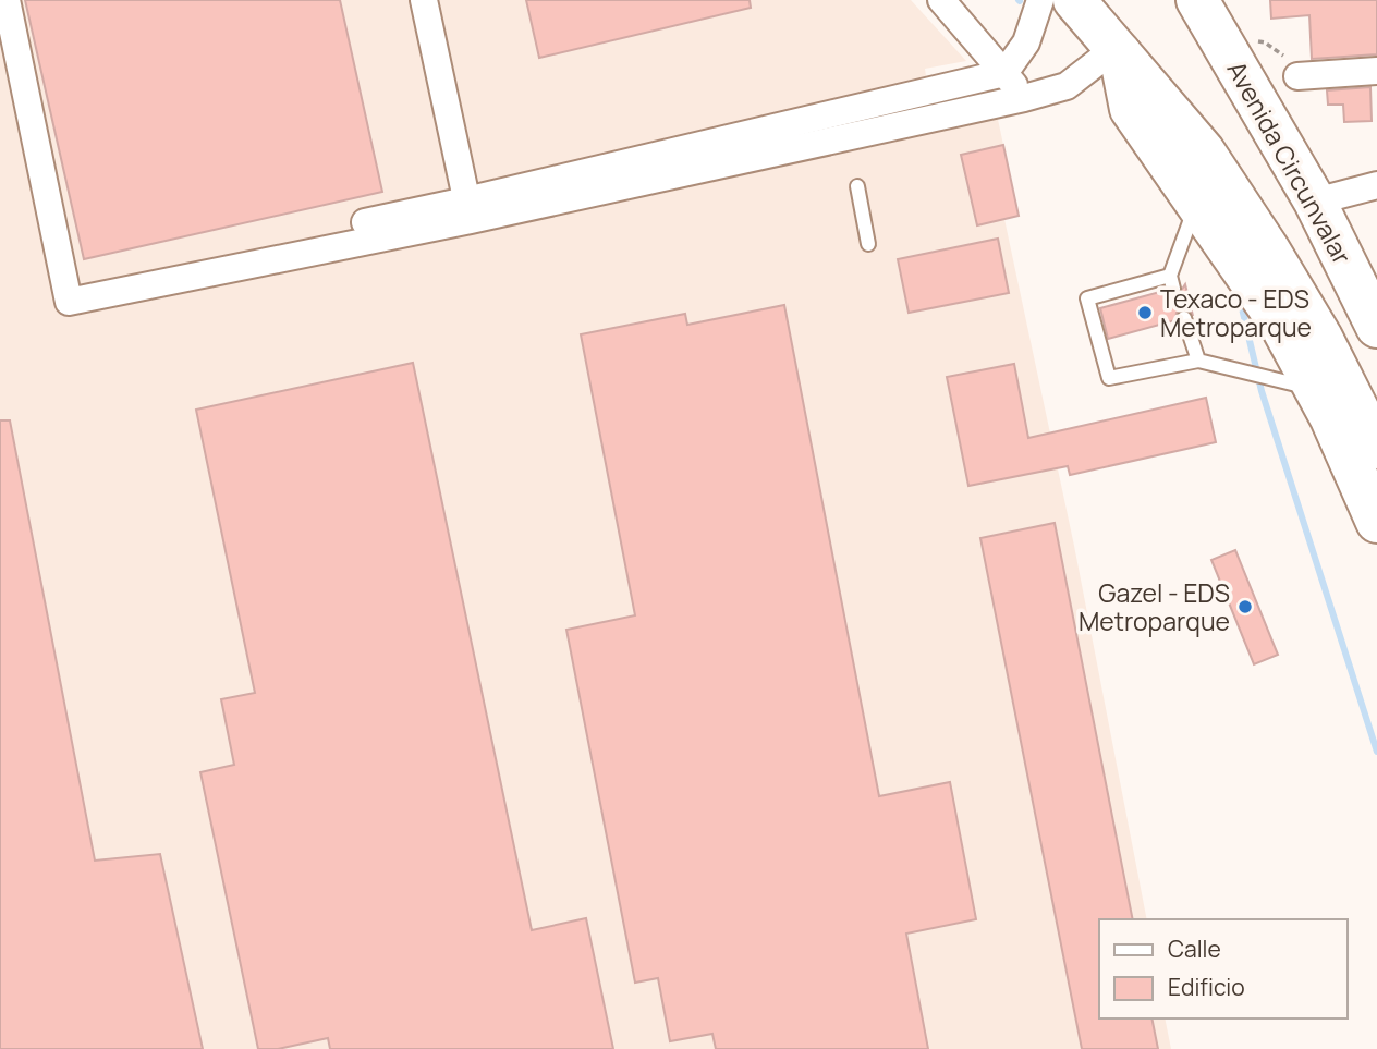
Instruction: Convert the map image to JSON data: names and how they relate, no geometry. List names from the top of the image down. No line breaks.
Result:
{"streets":{"highway":["Avenida Circunvalar"]},"places":["Texaco - EDS Metroparque","Gazel - EDS Metroparque"],"legend":["Calle","Edificio"]}
